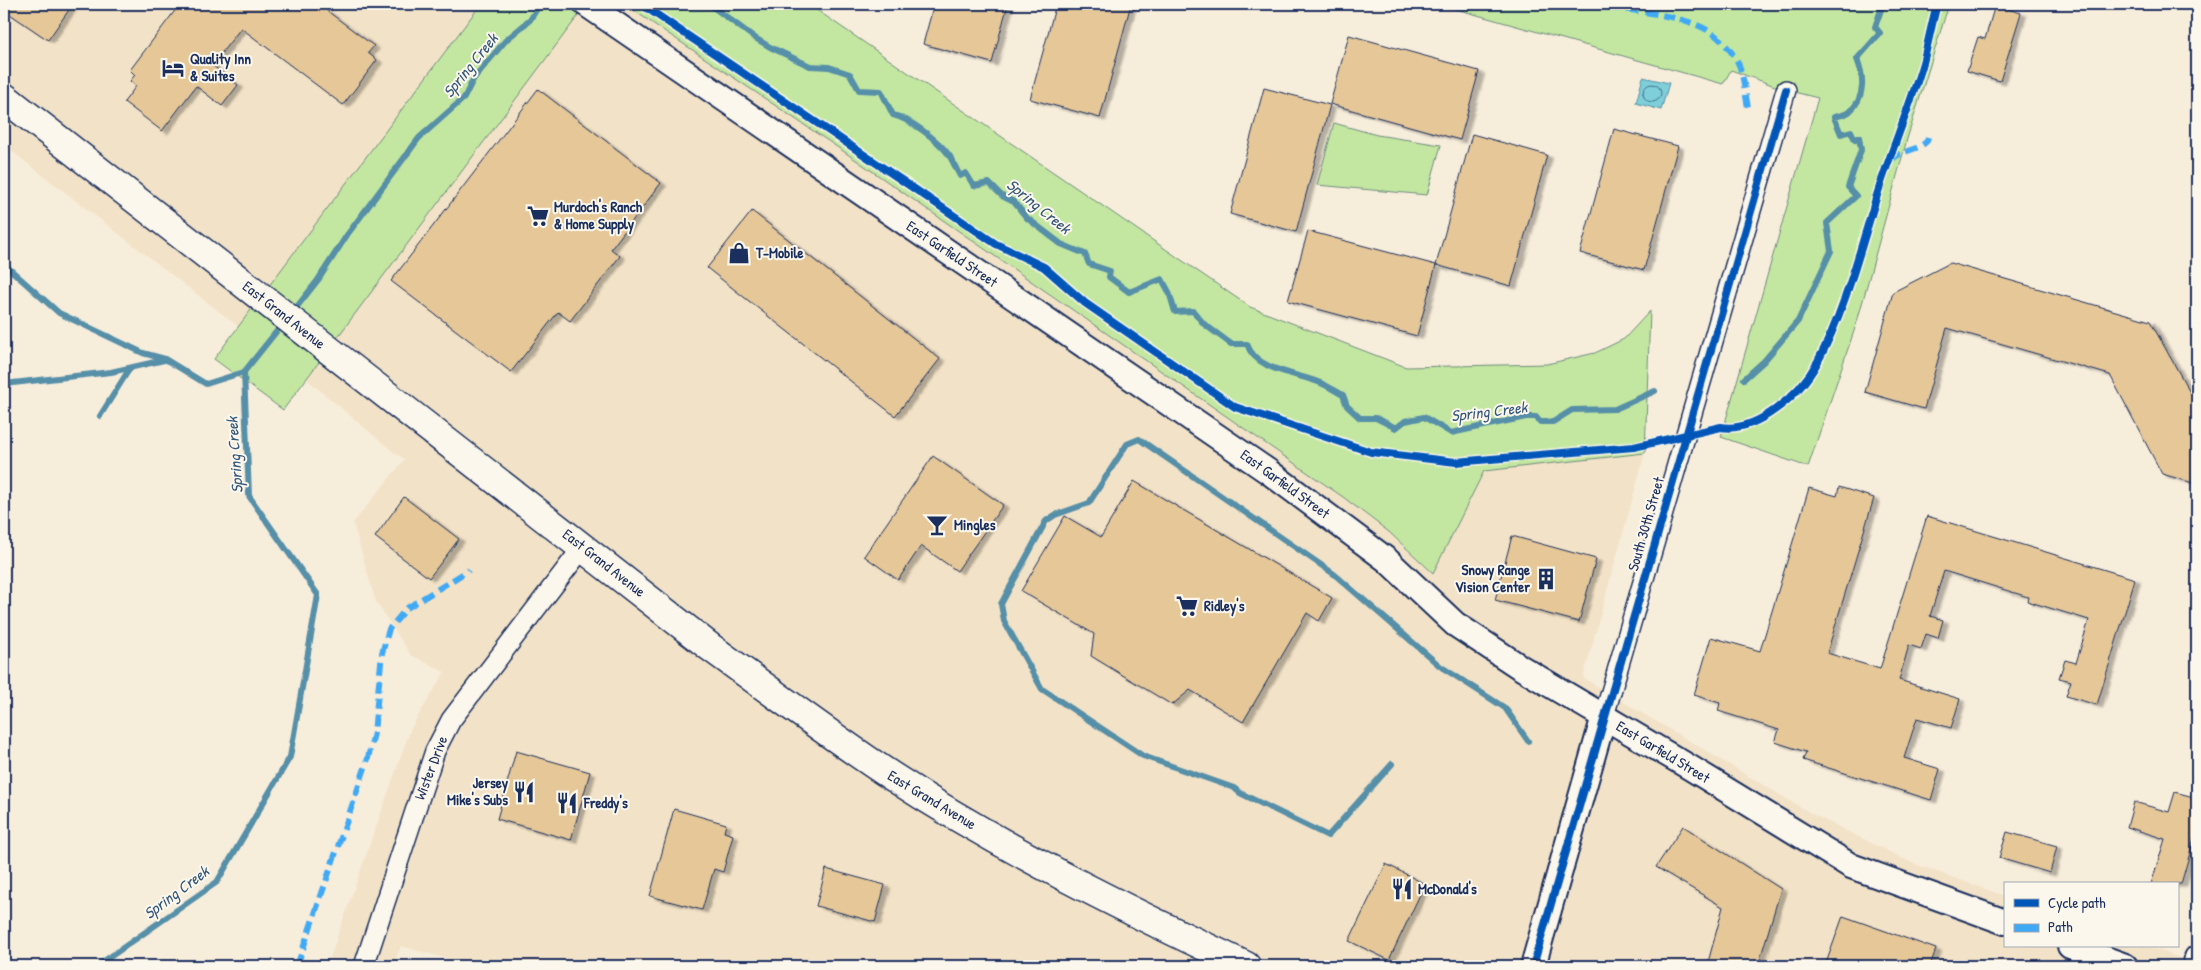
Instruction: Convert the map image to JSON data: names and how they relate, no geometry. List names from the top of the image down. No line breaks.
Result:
{"streets":{"main road":["East Grand Avenue"],"street":["East Garfield Street","South 30th Street","Wister Drive"]},"crossings":[["East Garfield Street","South 30th Street"],["East Grand Avenue","Wister Drive"]],"water":["Spring Creek"],"places":{"hotel":["Quality Inn & Suites"],"supermarket":["Murdoch's Ranch & Home Supply","Ridley's"],"shop":["T-Mobile"],"bar":["Mingles"],"building":["Snowy Range Vision Center"],"restaurant":["Jersey Mike's Subs","Freddy's","McDonald's"]},"legend":["Cycle path","Path"]}
